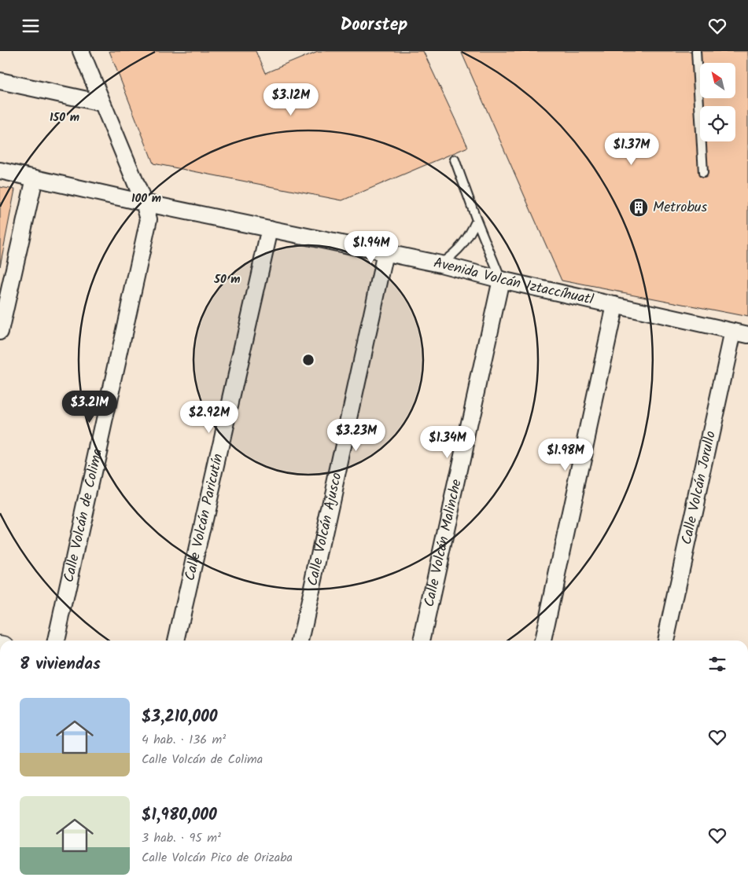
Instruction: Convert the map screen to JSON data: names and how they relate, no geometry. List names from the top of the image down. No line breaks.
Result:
{"streets":{"street":["Avenida Volcán Iztaccíhuatl","Calle Volcán Jorullo","Calle Volcán de Colima","Calle Volcán Paricutín","Calle Volcán Ajusco","Calle Volcán Malinche"]},"crossings":[["Avenida Volcán Iztaccíhuatl","Calle Volcán Jorullo"],["Avenida Volcán Iztaccíhuatl","Calle Volcán de Colima"],["Avenida Volcán Iztaccíhuatl","Calle Volcán Paricutín"],["Avenida Volcán Iztaccíhuatl","Calle Volcán Ajusco"],["Avenida Volcán Iztaccíhuatl","Calle Volcán Malinche"]],"places":{"building":["Metrobus"]},"north":"top left","page":{"header":"Doorstep","price":["$3.12M","$1.37M","$1.94M","$3.21M","$2.92M","$3.23M","$1.34M","$1.98M"],"heading":"8 viviendas","list":[{"name":"$3,210,000","note":"4 hab. · 136 m² · Calle Volcán de Colima"},{"name":"$1,980,000","note":"3 hab. · 95 m² · Calle Volcán Pico de Orizaba"}]},"rings":["150 m","100 m","50 m"]}
